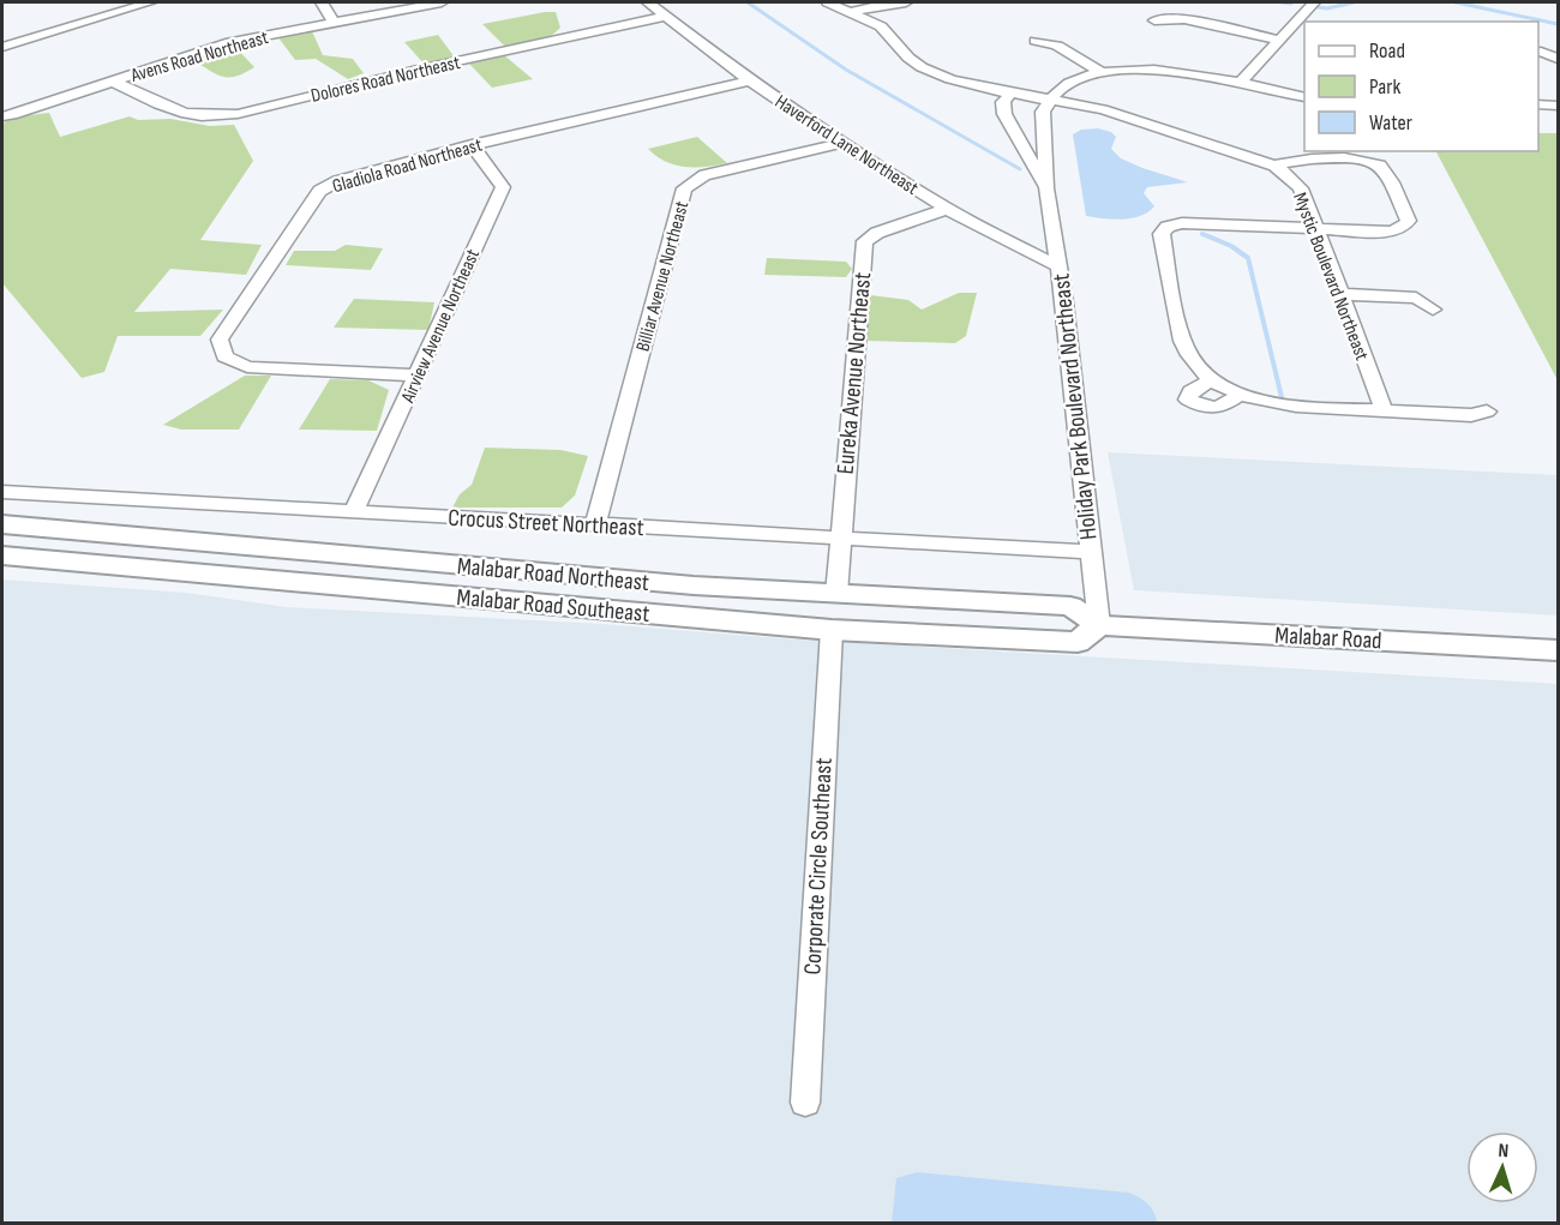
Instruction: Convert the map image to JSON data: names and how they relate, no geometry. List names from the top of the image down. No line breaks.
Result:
{"streets":{"main road":["Malabar Road Northeast","Malabar Road Southeast","Malabar Road"],"street":["Avens Road Northeast","Dolores Road Northeast","Haverford Lane Northeast","Gladiola Road Northeast","Billiar Avenue Northeast","Mystic Boulevard Northeast","Airview Avenue Northeast","Eureka Avenue Northeast","Holiday Park Boulevard Northeast","Crocus Street Northeast","Corporate Circle Southeast"]},"crossings":[["Avens Road Northeast","Dolores Road Northeast"],["Dolores Road Northeast","Haverford Lane Northeast"],["Haverford Lane Northeast","Gladiola Road Northeast"],["Haverford Lane Northeast","Billiar Avenue Northeast"],["Haverford Lane Northeast","Eureka Avenue Northeast"],["Haverford Lane Northeast","Holiday Park Boulevard Northeast"],["Gladiola Road Northeast","Airview Avenue Northeast"],["Billiar Avenue Northeast","Crocus Street Northeast"],["Mystic Boulevard Northeast","Holiday Park Boulevard Northeast"],["Airview Avenue Northeast","Crocus Street Northeast"],["Eureka Avenue Northeast","Crocus Street Northeast"],["Eureka Avenue Northeast","Malabar Road Northeast"],["Holiday Park Boulevard Northeast","Crocus Street Northeast"],["Holiday Park Boulevard Northeast","Malabar Road Northeast"],["Holiday Park Boulevard Northeast","Malabar Road Southeast"],["Holiday Park Boulevard Northeast","Malabar Road"],["Malabar Road Northeast","Malabar Road Southeast"],["Malabar Road Northeast","Malabar Road"],["Malabar Road Southeast","Malabar Road"],["Malabar Road Southeast","Corporate Circle Southeast"]],"legend":["Road","Park","Water"],"north":"top"}
